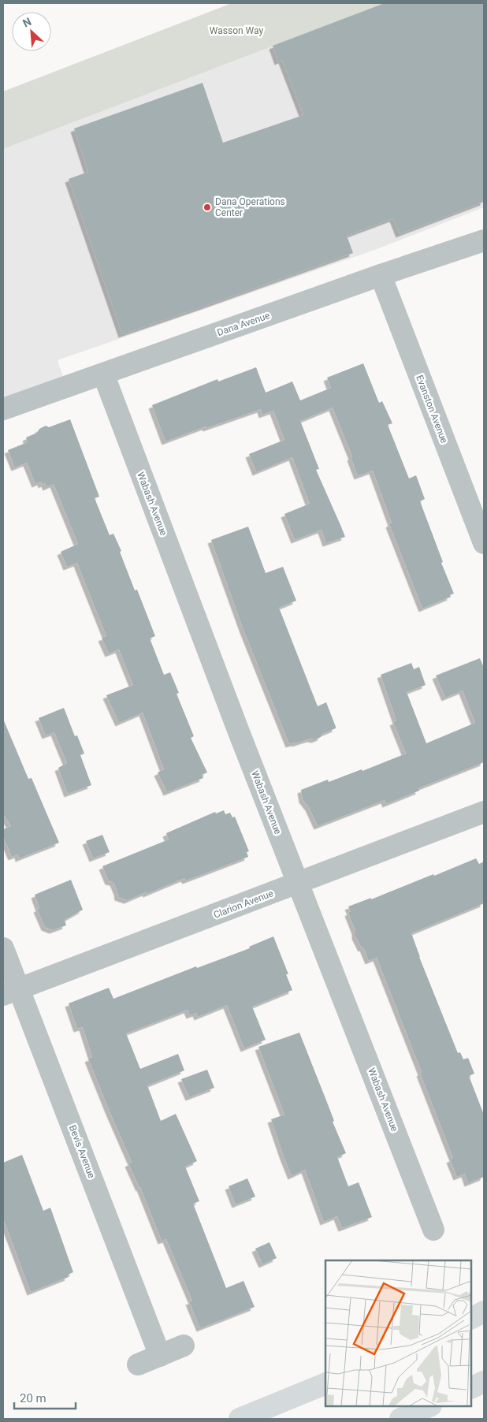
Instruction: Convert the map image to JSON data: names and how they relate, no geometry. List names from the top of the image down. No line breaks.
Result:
{"streets":{"street":["Dana Avenue","Evanston Avenue","Wabash Avenue","Clarion Avenue","Bevis Avenue"]},"crossings":[["Dana Avenue","Evanston Avenue"],["Dana Avenue","Wabash Avenue"],["Wabash Avenue","Clarion Avenue"],["Clarion Avenue","Bevis Avenue"]],"parks":["Wasson Way"],"places":["Dana Operations Center"],"scale_bar":"20 m","north":"top left"}
